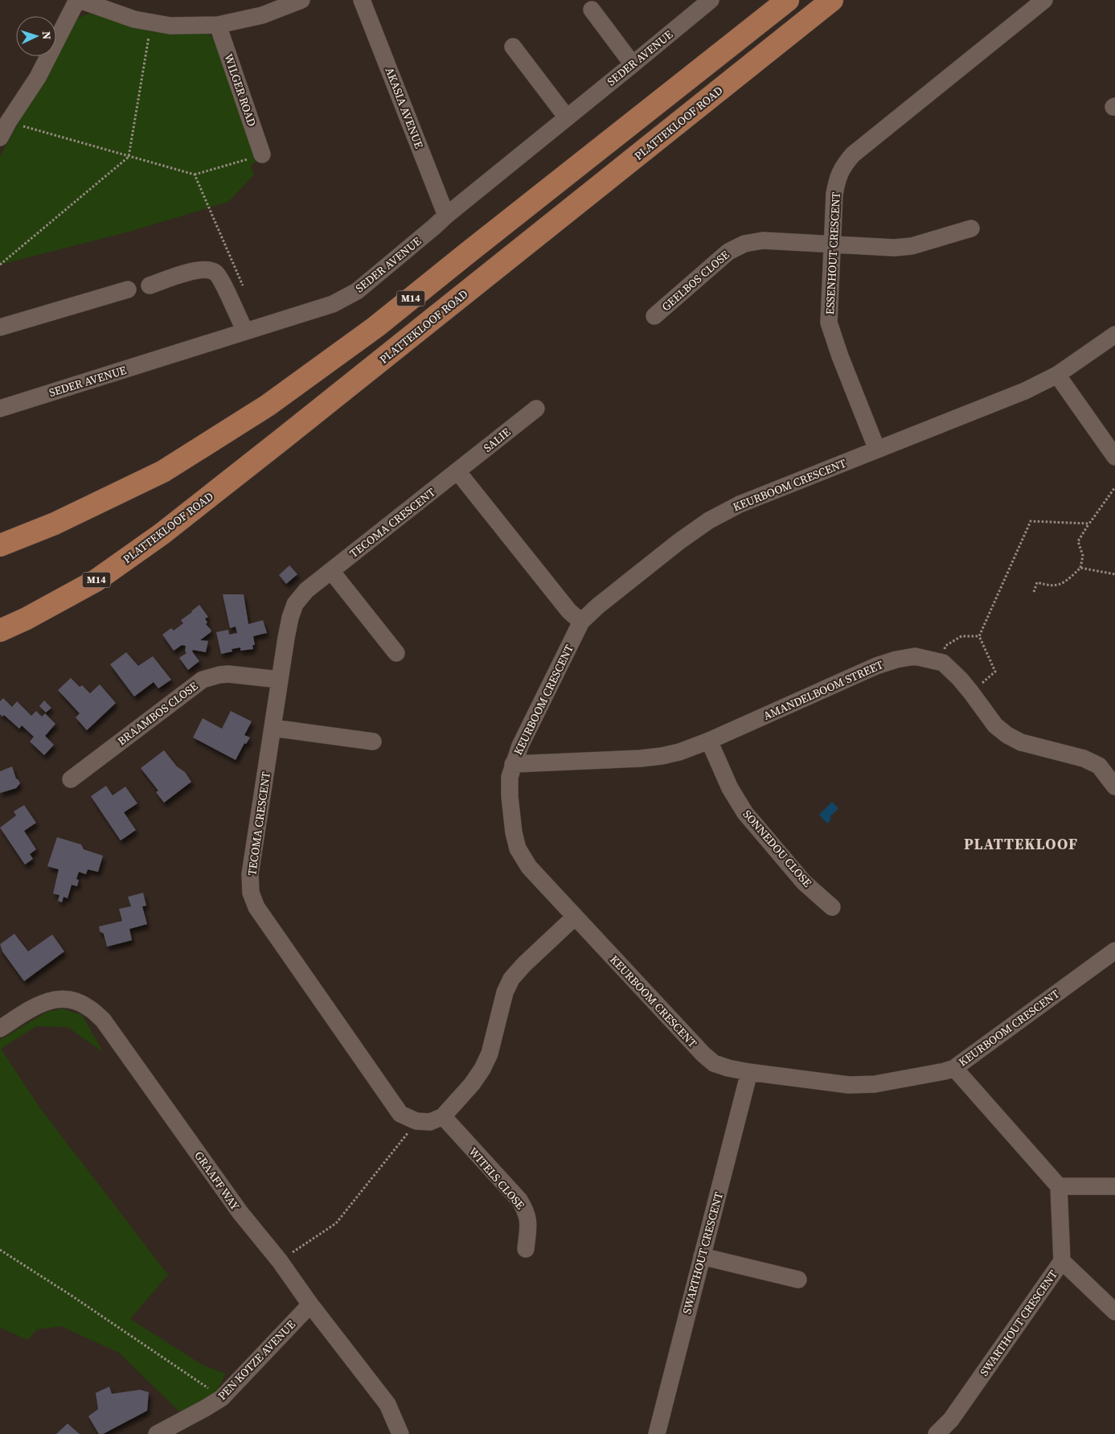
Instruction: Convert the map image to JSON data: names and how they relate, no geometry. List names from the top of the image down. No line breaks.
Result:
{"streets":{"main road":["PLATTEKLOOF ROAD","M14"],"street":["SEDER AVENUE","WILGER ROAD","AKASIA AVENUE","ESSENHOUT CRESCENT","GEELBOS CLOSE","SALIE","KEURBOOM CRESCENT","TECOMA CRESCENT","AMANDELBOOM STREET","BRAAMBOS CLOSE","SONNEDOU CLOSE","WITELS CLOSE","GRAAFF WAY","SWARTHOUT CRESCENT","PEN KOTZE AVENUE"]},"crossings":[["SEDER AVENUE","AKASIA AVENUE"],["ESSENHOUT CRESCENT","GEELBOS CLOSE"],["ESSENHOUT CRESCENT","KEURBOOM CRESCENT"],["SALIE","TECOMA CRESCENT"],["KEURBOOM CRESCENT","AMANDELBOOM STREET"],["KEURBOOM CRESCENT","SWARTHOUT CRESCENT"],["TECOMA CRESCENT","BRAAMBOS CLOSE"],["AMANDELBOOM STREET","SONNEDOU CLOSE"],["GRAAFF WAY","PEN KOTZE AVENUE"]],"districts":["PLATTEKLOOF"],"north":"right"}
